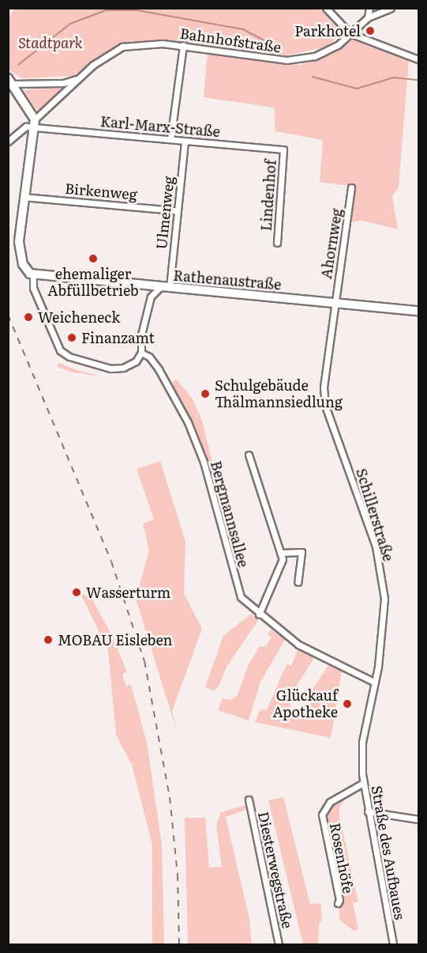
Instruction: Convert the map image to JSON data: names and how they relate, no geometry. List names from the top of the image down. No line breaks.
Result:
{"streets":{"main road":["Rathenaustraße"],"street":["Bahnhofstraße","Karl-Marx-Straße","Birkenweg","Lindenhof","Ulmenweg","Ahornweg","Bergmannsallee","Schillerstraße","Straße des Aufbaues","Rosenhöfe","Diesterwegstraße"]},"crossings":[["Bahnhofstraße","Karl-Marx-Straße"],["Karl-Marx-Straße","Lindenhof"],["Karl-Marx-Straße","Ulmenweg"],["Birkenweg","Ulmenweg"],["Ulmenweg","Rathenaustraße"],["Ahornweg","Rathenaustraße"],["Ahornweg","Schillerstraße"],["Rathenaustraße","Schillerstraße"],["Bergmannsallee","Schillerstraße"],["Schillerstraße","Straße des Aufbaues"],["Straße des Aufbaues","Rosenhöfe"]],"parks":["Stadtpark"],"places":["Parkhotel","ehemaliger Abfüllbetrieb","Weicheneck","Finanzamt","Schulgebäude Thälmannsiedlung","Wasserturm","MOBAU Eisleben","Glückauf Apotheke"]}
